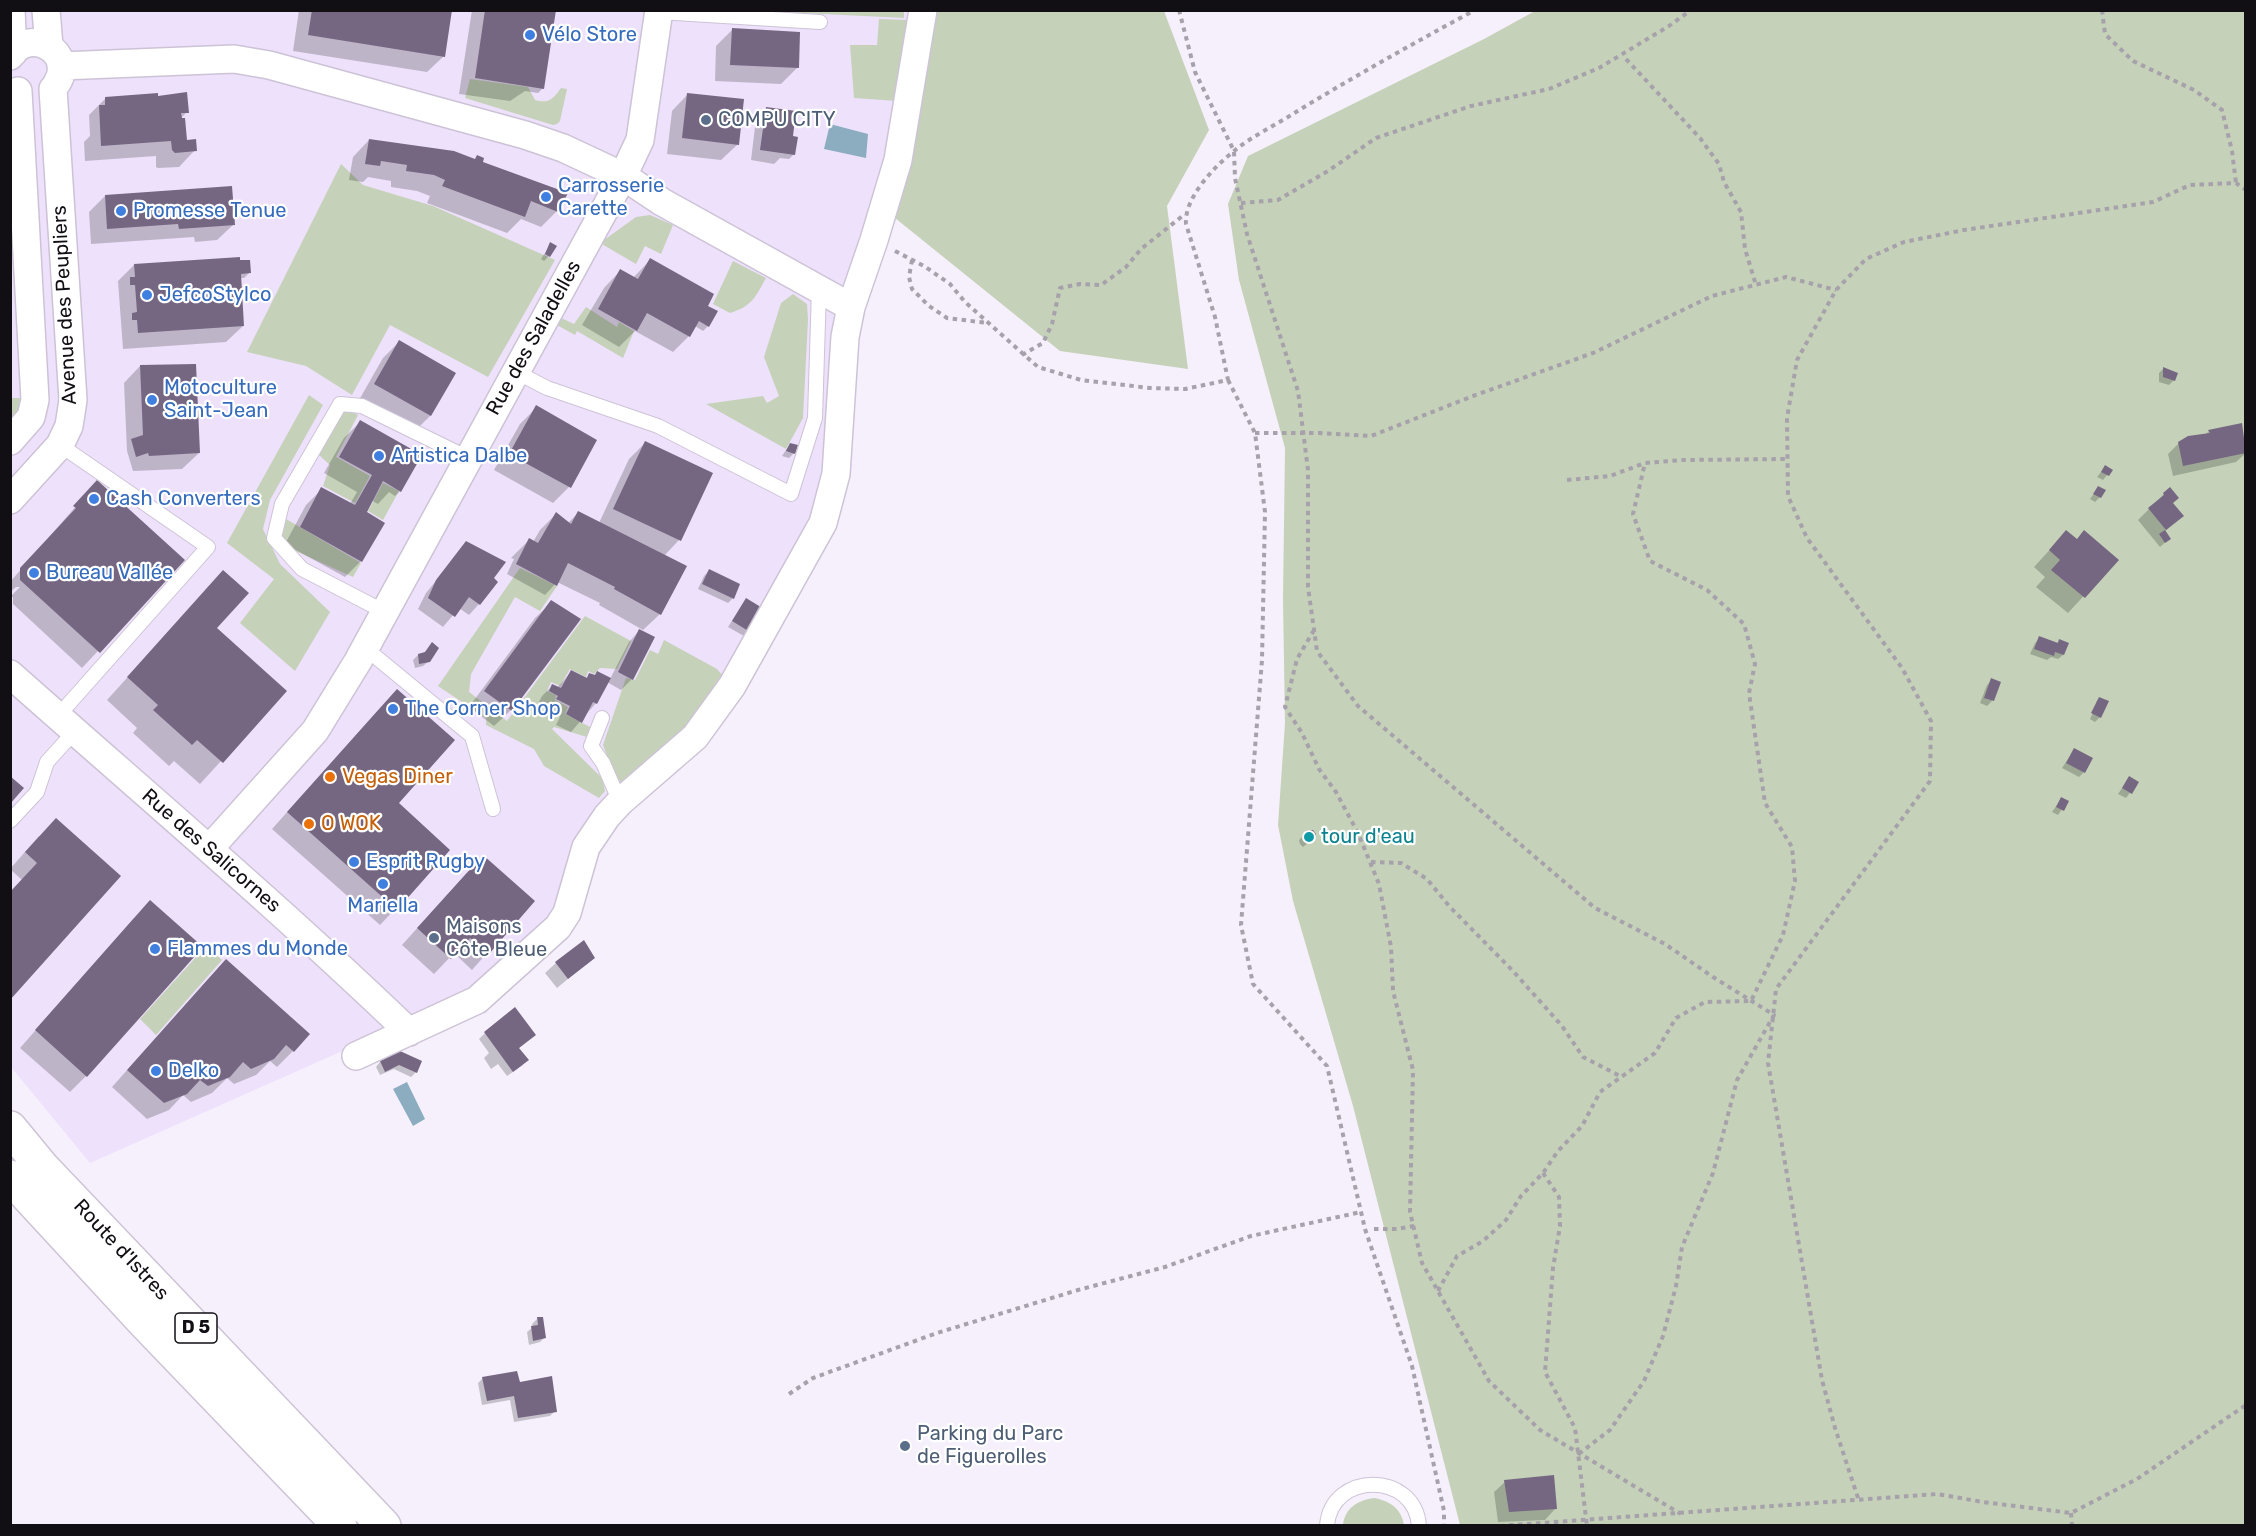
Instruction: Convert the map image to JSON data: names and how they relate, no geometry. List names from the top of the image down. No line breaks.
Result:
{"streets":{"main road":["Route d'Istres","D 5"],"street":["Avenue des Peupliers","Rue des Saladelles","Rue des Salicornes"]},"crossings":[["Rue des Saladelles","Rue des Salicornes"]],"places":["Vélo Store","COMPU CITY","Carrosserie Carette","Promesse Tenue","JefcoStylco","Motoculture Saint-Jean","Artistica Dalbe","Cash Converters","Bureau Vallée","The Corner Shop","Vegas Diner","O WOK","tour d'eau","Esprit Rugby","Mariella","Maisons Côte Bleue","Flammes du Monde","Delko","Parking du Parc de Figuerolles"]}
